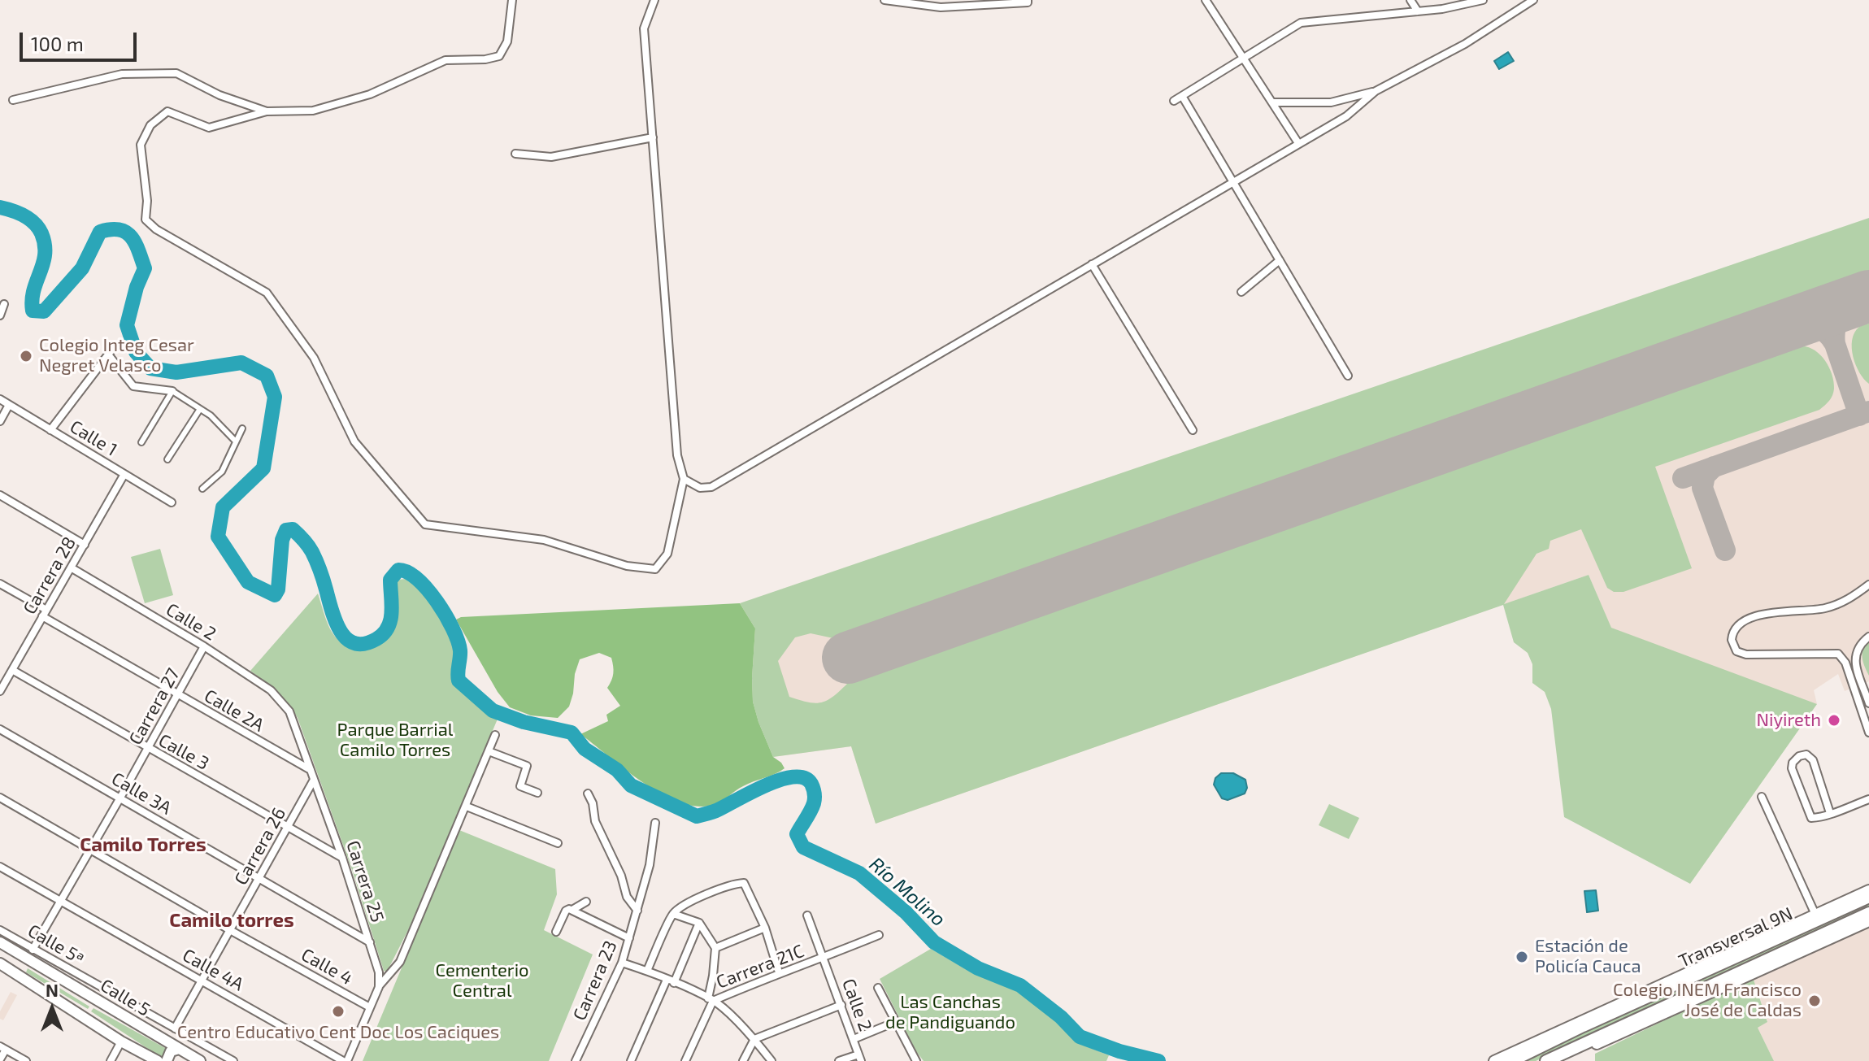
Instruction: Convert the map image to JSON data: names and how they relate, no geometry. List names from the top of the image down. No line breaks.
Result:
{"streets":{"main road":["Transversal 9N","Calle 5"],"street":["Calle 1","Carrera 28","Calle 2","Carrera 27","Calle 2A","Calle 3","Calle 3A","Carrera 26","Carrera 25","Calle 5ª","Calle 4","Carrera 21C","Calle 4A","Carrera 23"]},"crossings":[["Calle 1","Carrera 28"],["Carrera 28","Calle 2"],["Carrera 28","Calle 2A"],["Carrera 28","Calle 3"],["Calle 2","Carrera 27"],["Calle 2","Carrera 25"],["Calle 2","Carrera 21C"],["Carrera 27","Calle 2A"],["Carrera 27","Calle 3"],["Carrera 27","Calle 3A"],["Carrera 27","Calle 5ª"],["Carrera 27","Calle 4"],["Carrera 27","Calle 4A"],["Calle 2A","Carrera 25"],["Calle 3","Carrera 26"],["Calle 3","Carrera 25"],["Calle 3A","Carrera 26"],["Calle 3A","Carrera 25"],["Carrera 26","Carrera 25"],["Carrera 26","Calle 5ª"],["Carrera 26","Calle 4"],["Carrera 26","Calle 4A"]],"districts":["Camilo Torres","Camilo torres"],"water":["Río Molino"],"parks":["Parque Barrial Camilo Torres","Cementerio Central","Las Canchas de Pandiguando"],"places":["Colegio Integ Cesar Negret Velasco","Niyireth","Estación de Policía Cauca","Colegio INEM Francisco José de Caldas","Centro Educativo Cent Doc Los Caciques"],"scale_bar":"100 m","north":"top"}
